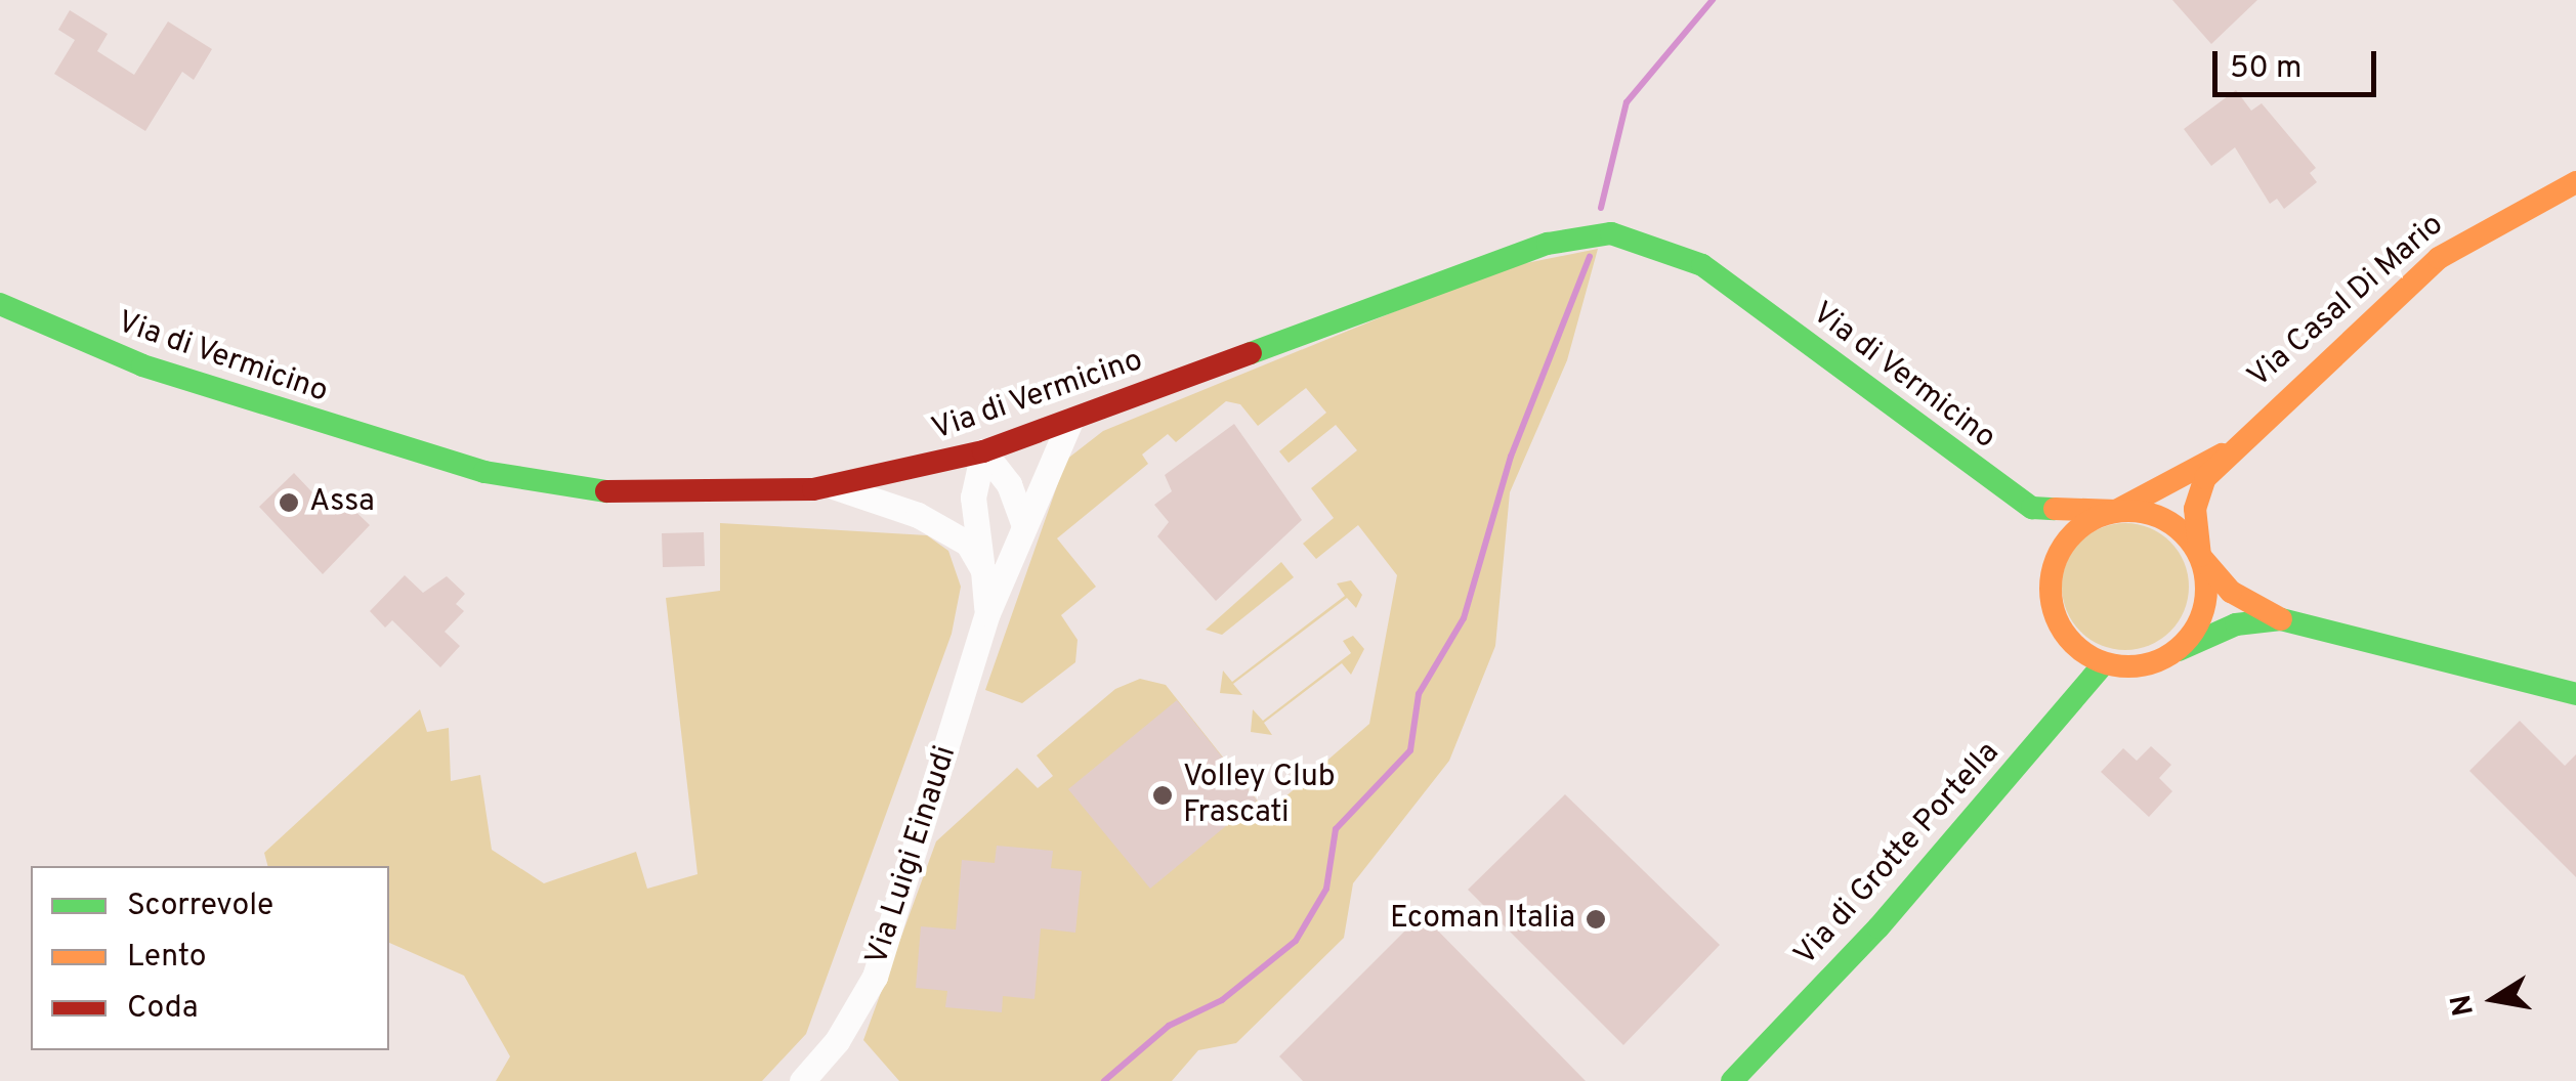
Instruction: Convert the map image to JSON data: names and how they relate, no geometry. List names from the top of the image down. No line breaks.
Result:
{"streets":{"main road":["Via Casal Di Mario","Via di Vermicino","Via di Grotte Portella"],"street":["Via Luigi Einaudi"]},"crossings":[["Via Casal Di Mario","Via di Vermicino"],["Via Casal Di Mario","Via di Grotte Portella"],["Via di Vermicino","Via di Grotte Portella"],["Via di Vermicino","Via Luigi Einaudi"]],"places":["Assa","Volley Club Frascati","Ecoman Italia"],"legend":["Scorrevole","Lento","Coda"],"scale_bar":"50 m","north":"left"}
